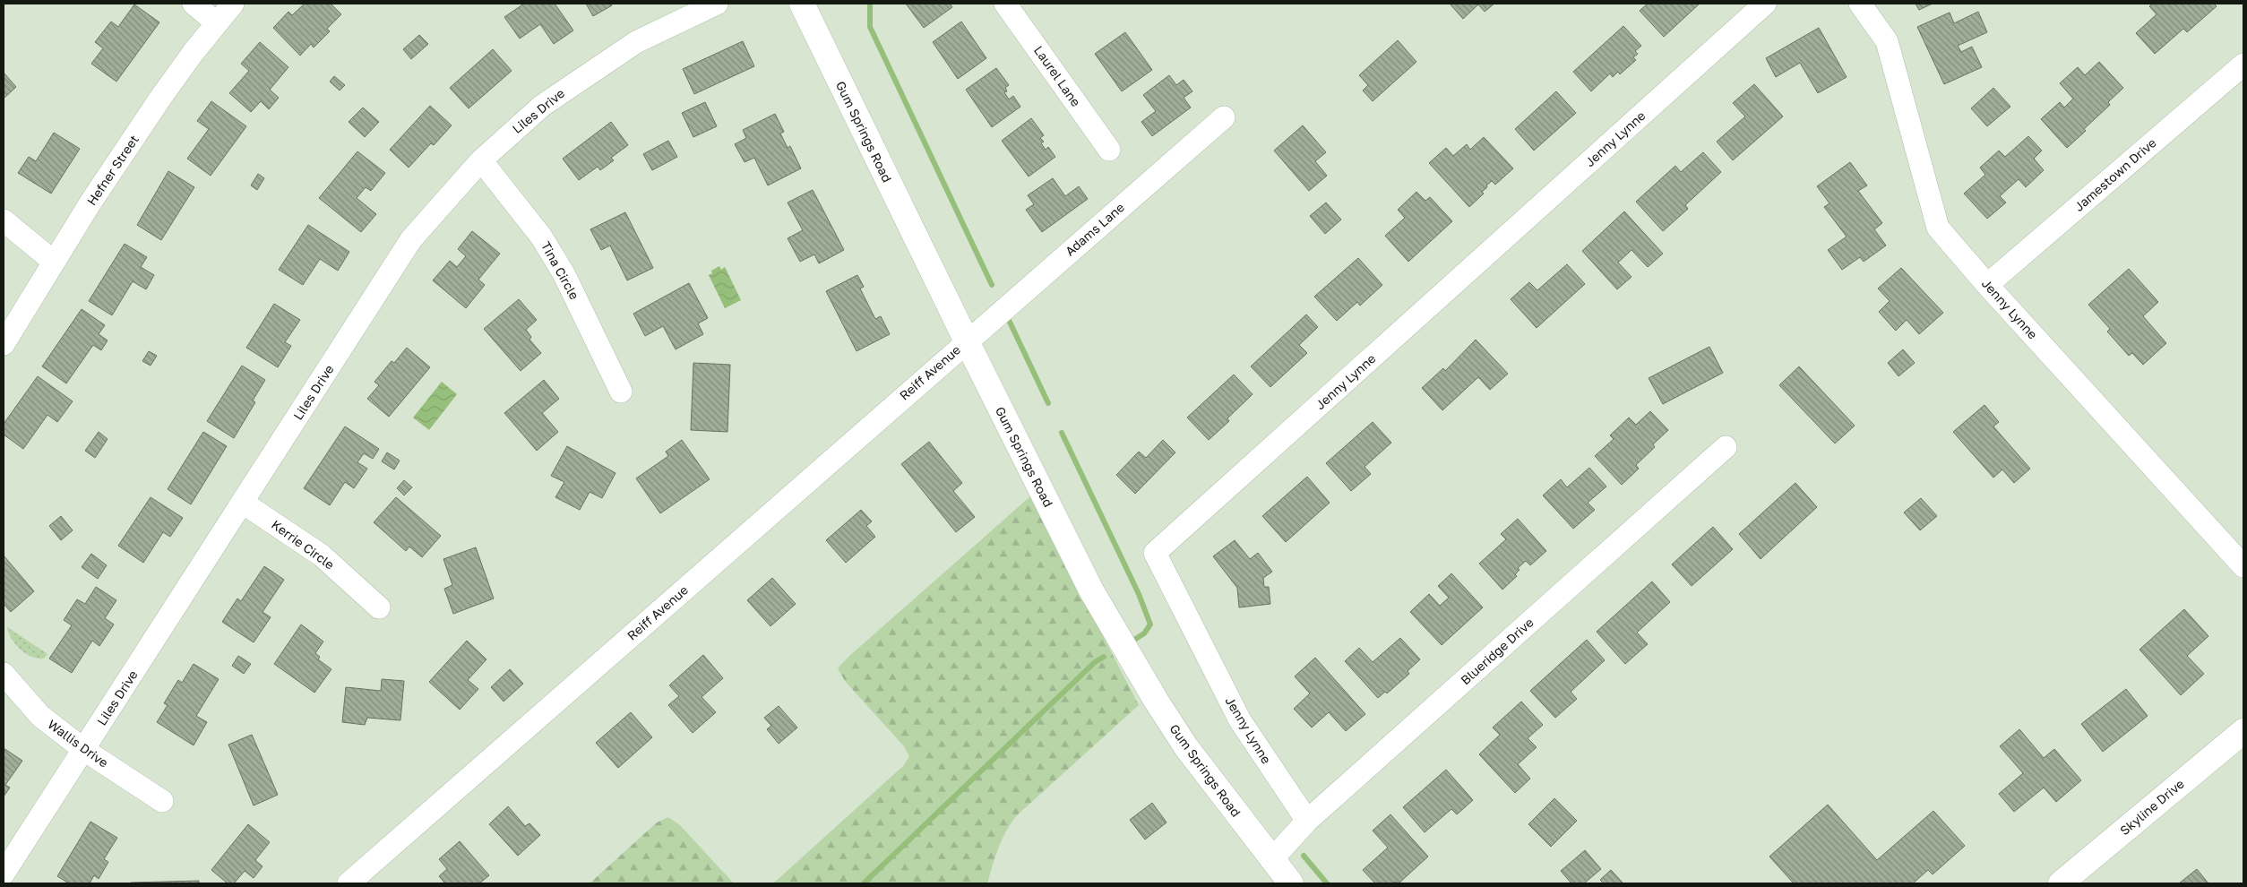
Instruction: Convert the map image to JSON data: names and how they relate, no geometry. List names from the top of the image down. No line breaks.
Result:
{"streets":{"main road":["Gum Springs Road","Skyline Drive"],"street":["Laurel Lane","Liles Drive","Jenny Lynne","Hefner Street","Jamestown Drive","Adams Lane","Tina Circle","Reiff Avenue","Kerrie Circle","Blueridge Drive","Wallis Drive"]},"crossings":[["Liles Drive","Tina Circle"],["Liles Drive","Kerrie Circle"],["Liles Drive","Wallis Drive"],["Gum Springs Road","Adams Lane"],["Gum Springs Road","Reiff Avenue"],["Gum Springs Road","Blueridge Drive"],["Jenny Lynne","Jamestown Drive"],["Jenny Lynne","Blueridge Drive"],["Adams Lane","Reiff Avenue"]]}
